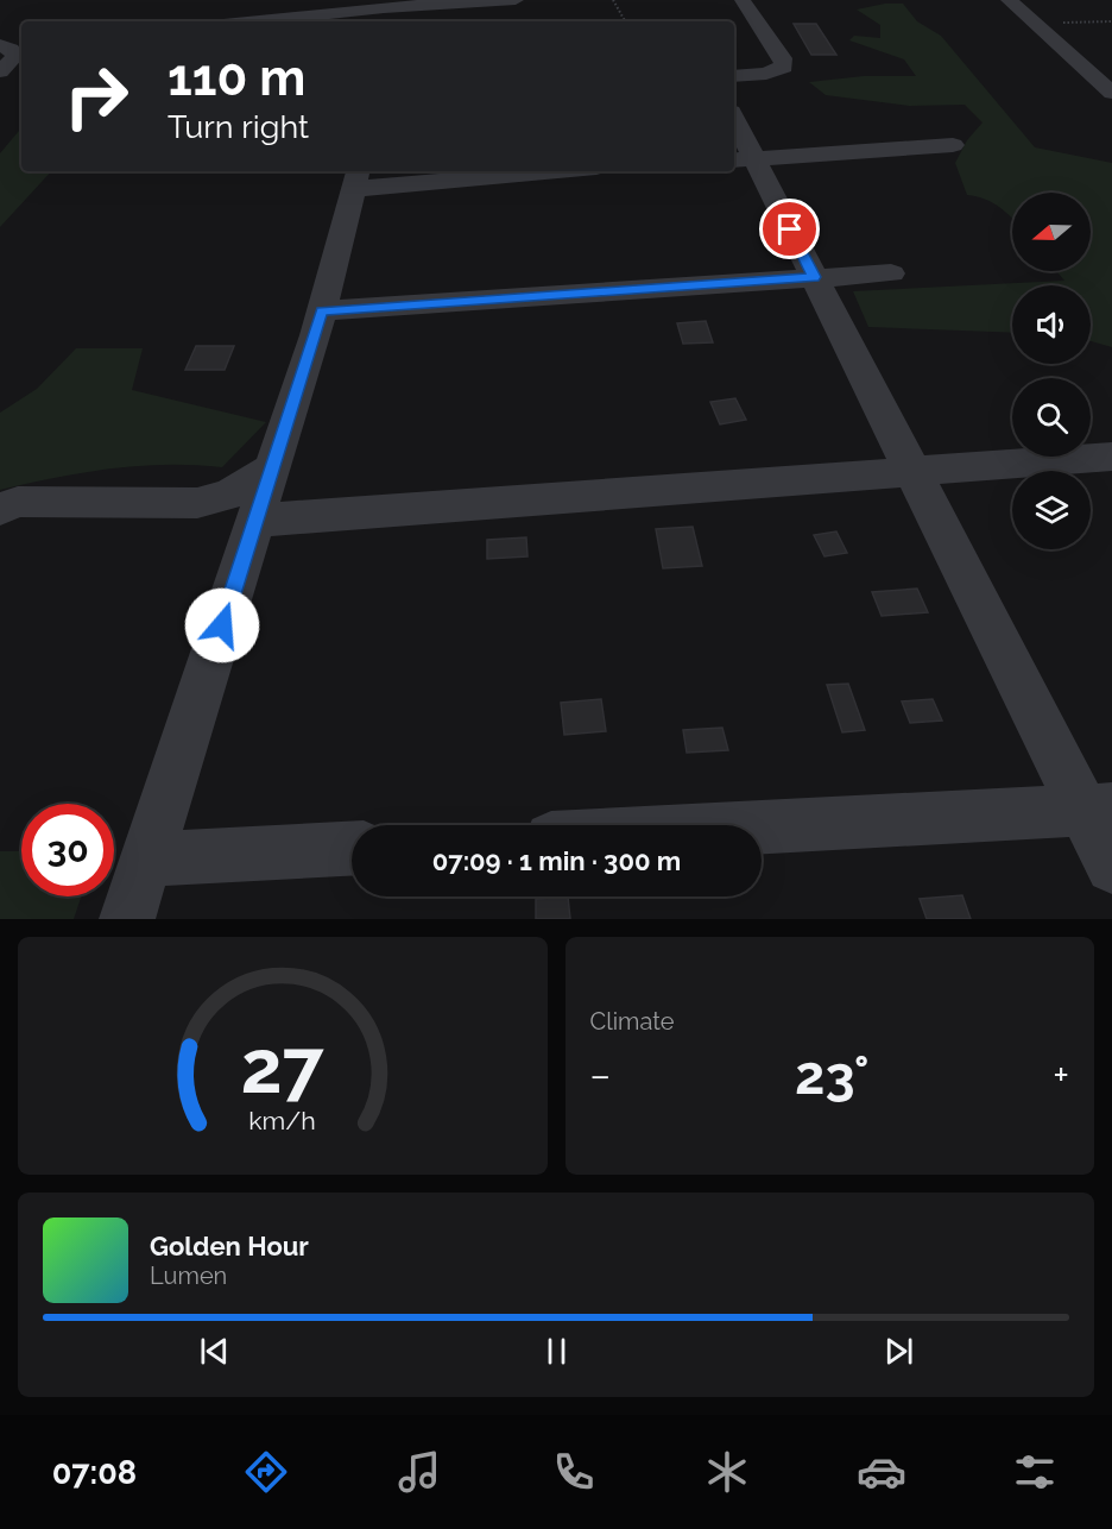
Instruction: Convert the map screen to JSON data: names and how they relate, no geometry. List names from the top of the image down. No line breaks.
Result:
{"north":"left","page":{"turn":["110 m","Turn right"],"limit":"30","trip":"07:09 · 1 min · 300 m","tile":"Climate","heat":["−","23°","+"],"song":["Golden Hour","Lumen"],"tabs":"07:08","gauge":["27","km/h"]}}
